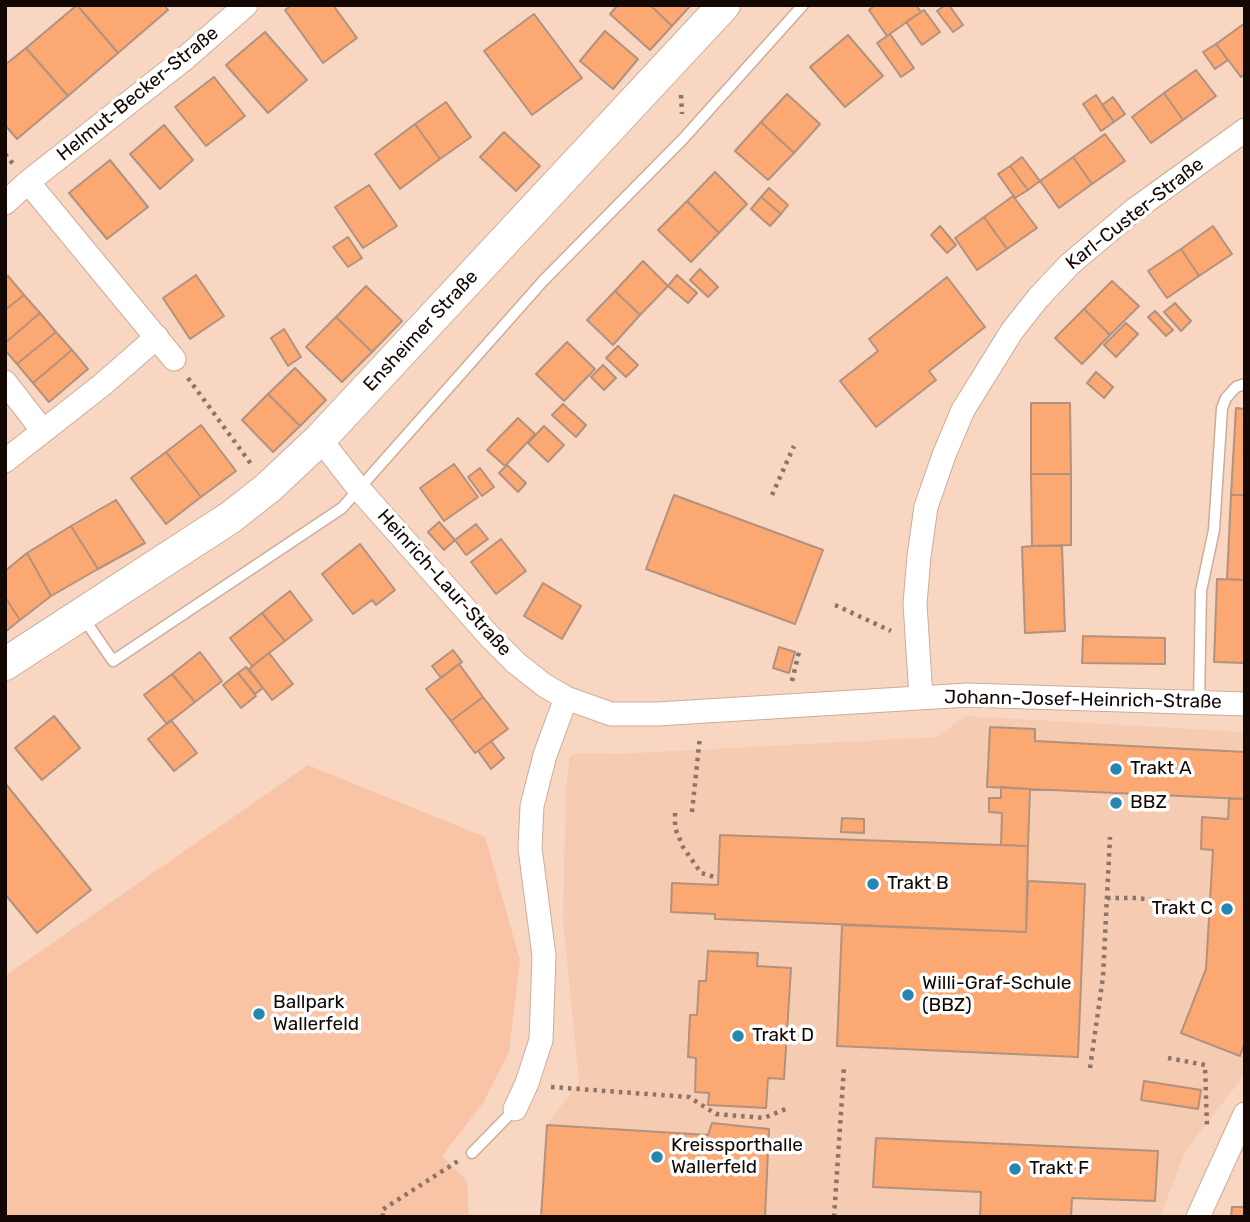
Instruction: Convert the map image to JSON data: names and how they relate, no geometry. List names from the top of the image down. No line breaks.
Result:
{"streets":{"main road":["Ensheimer Straße"],"street":["Helmut-Becker-Straße","Karl-Custer-Straße","Heinrich-Laur-Straße","Johann-Josef-Heinrich-Straße"]},"crossings":[["Karl-Custer-Straße","Heinrich-Laur-Straße"],["Karl-Custer-Straße","Johann-Josef-Heinrich-Straße"],["Ensheimer Straße","Heinrich-Laur-Straße"],["Heinrich-Laur-Straße","Johann-Josef-Heinrich-Straße"]],"places":["Trakt A","BBZ","Trakt B","Trakt C","Willi-Graf-Schule (BBZ)","Ballpark Wallerfeld","Trakt D","Kreissporthalle Wallerfeld","Trakt F"]}
